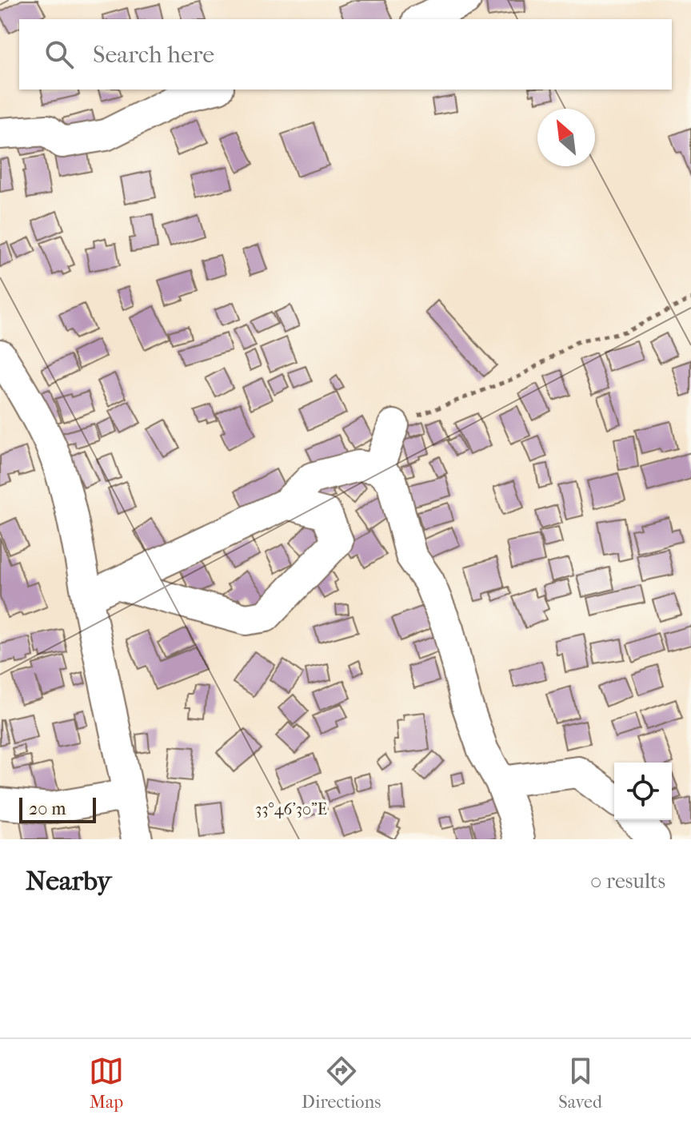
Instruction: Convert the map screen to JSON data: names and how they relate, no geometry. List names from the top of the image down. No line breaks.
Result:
{"scale_bar":"20 m","north":"top left","page":{"search":"Search here","scale":"20 m","heading":["Nearby","0 results"],"nav":["Map","Directions","Saved"]},"coordinates":["33°46'30\"E"]}
